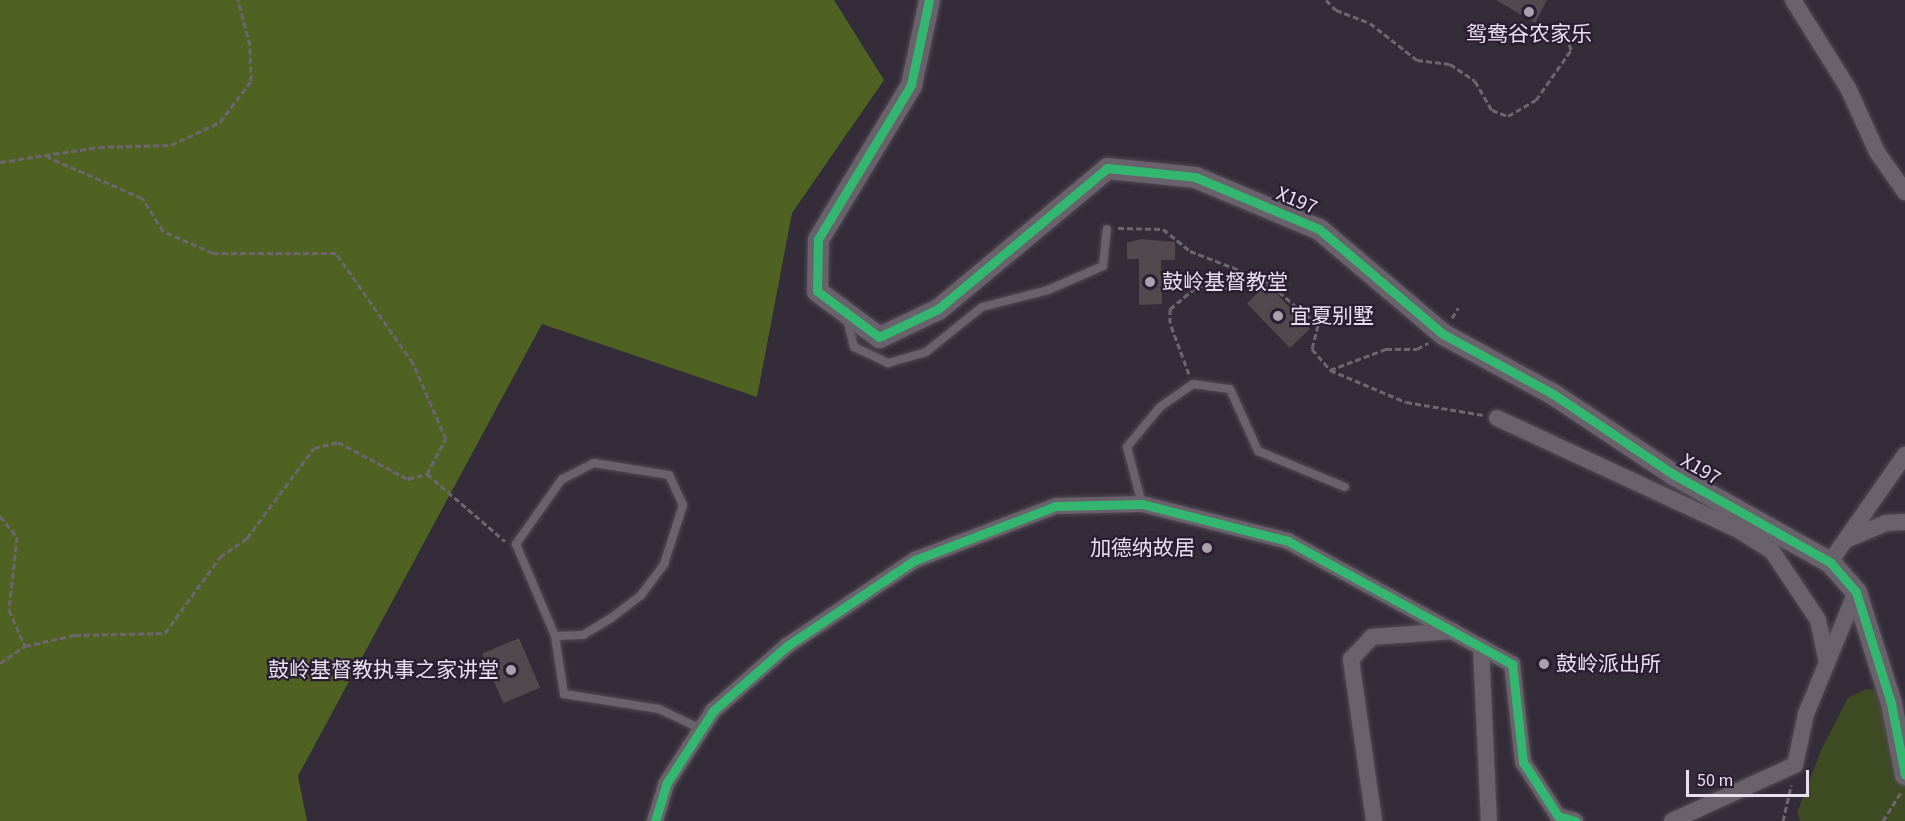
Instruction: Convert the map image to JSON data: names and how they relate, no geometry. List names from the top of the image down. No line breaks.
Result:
{"streets":{"street":["X197"]},"places":["鸳鸯谷农家乐","鼓岭基督教堂","宜夏别墅","加德纳故居","鼓岭派出所","鼓岭基督教执事之家讲堂"],"scale_bar":"50 m"}
